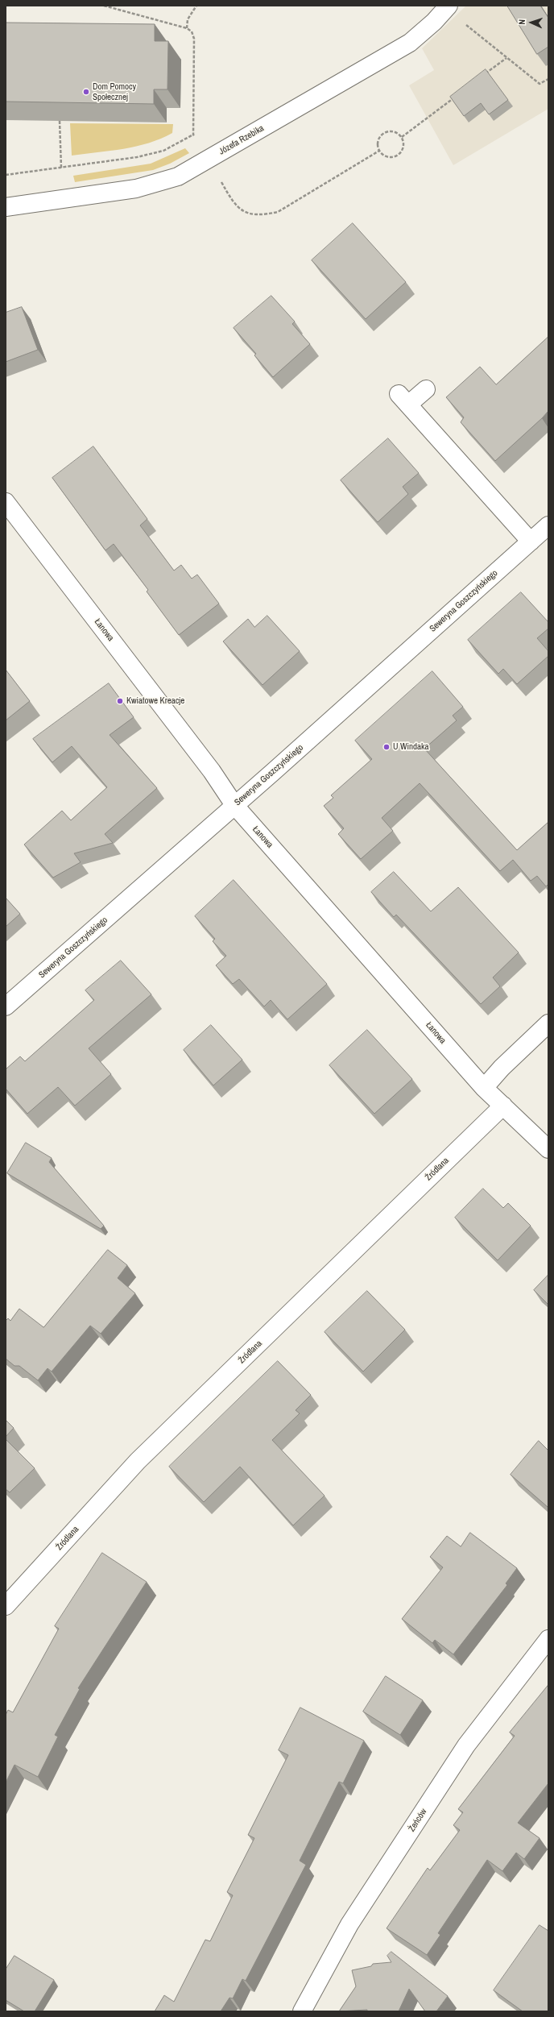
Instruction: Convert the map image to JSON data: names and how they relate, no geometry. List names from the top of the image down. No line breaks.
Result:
{"streets":{"street":["Józefa Rzebika","Seweryna Goszczyńskiego","Łanowa","Źródlana","Żeńców"]},"crossings":[["Seweryna Goszczyńskiego","Łanowa"],["Łanowa","Źródlana"]],"places":["Dom Pomocy Społecznej","Kwiatowe Kreacje","U Windaka"],"north":"left"}
